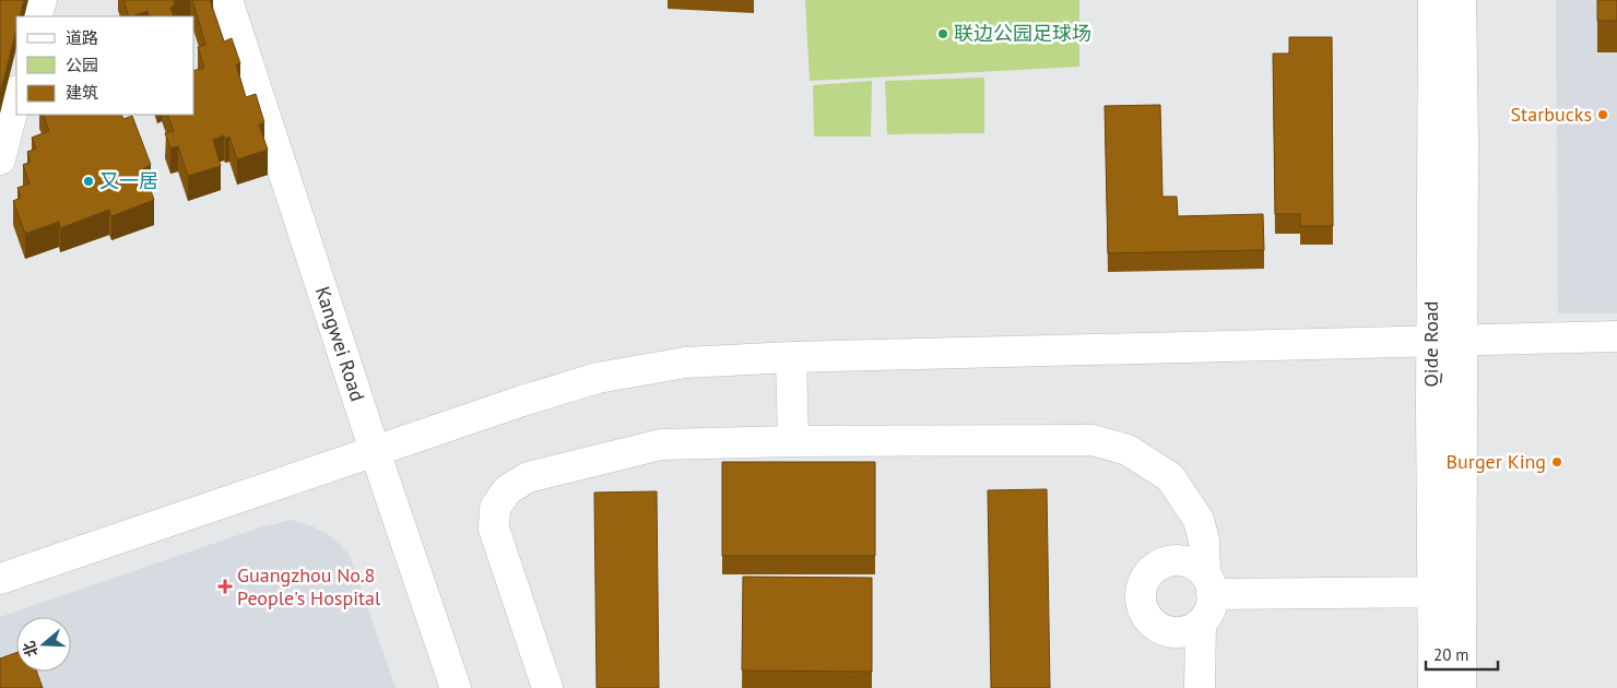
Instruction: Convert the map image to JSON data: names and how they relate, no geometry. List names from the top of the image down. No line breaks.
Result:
{"streets":{"street":["Kangwei Road","Qide Road"]},"places":{"other":["联边公园足球场","Starbucks","又一居","Burger King"],"health":["Guangzhou No.8 People's Hospital"]},"legend":["道路","公园","建筑"],"scale_bar":"20 m","north":"left"}
